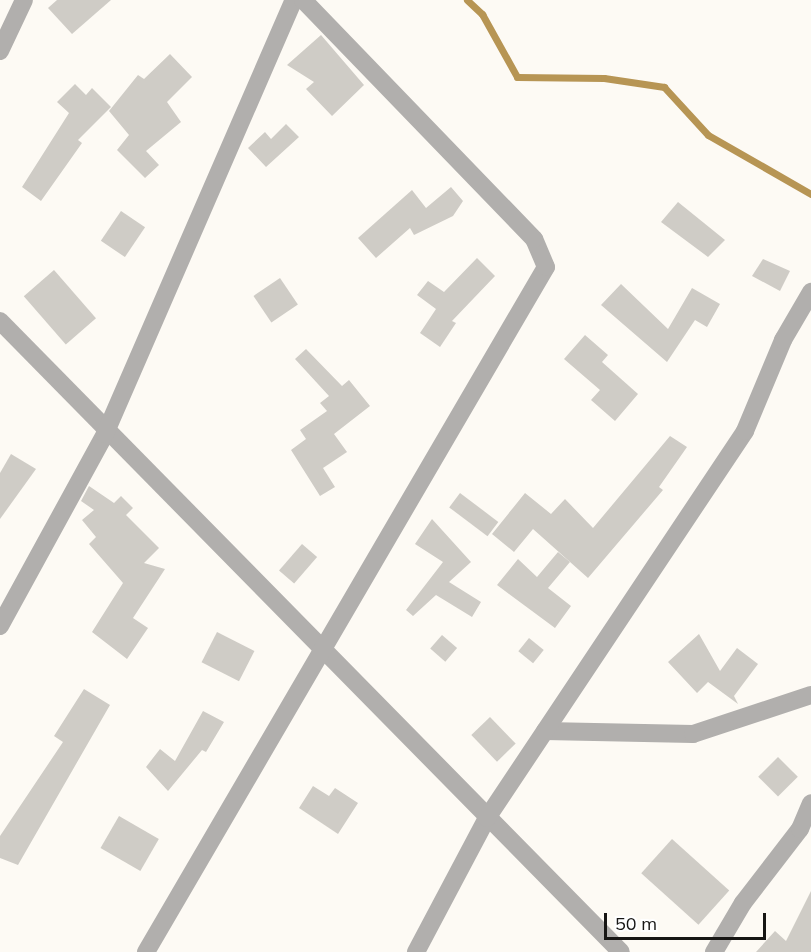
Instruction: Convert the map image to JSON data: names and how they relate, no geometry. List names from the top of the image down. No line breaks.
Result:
{"scale_bar":"50 m"}
